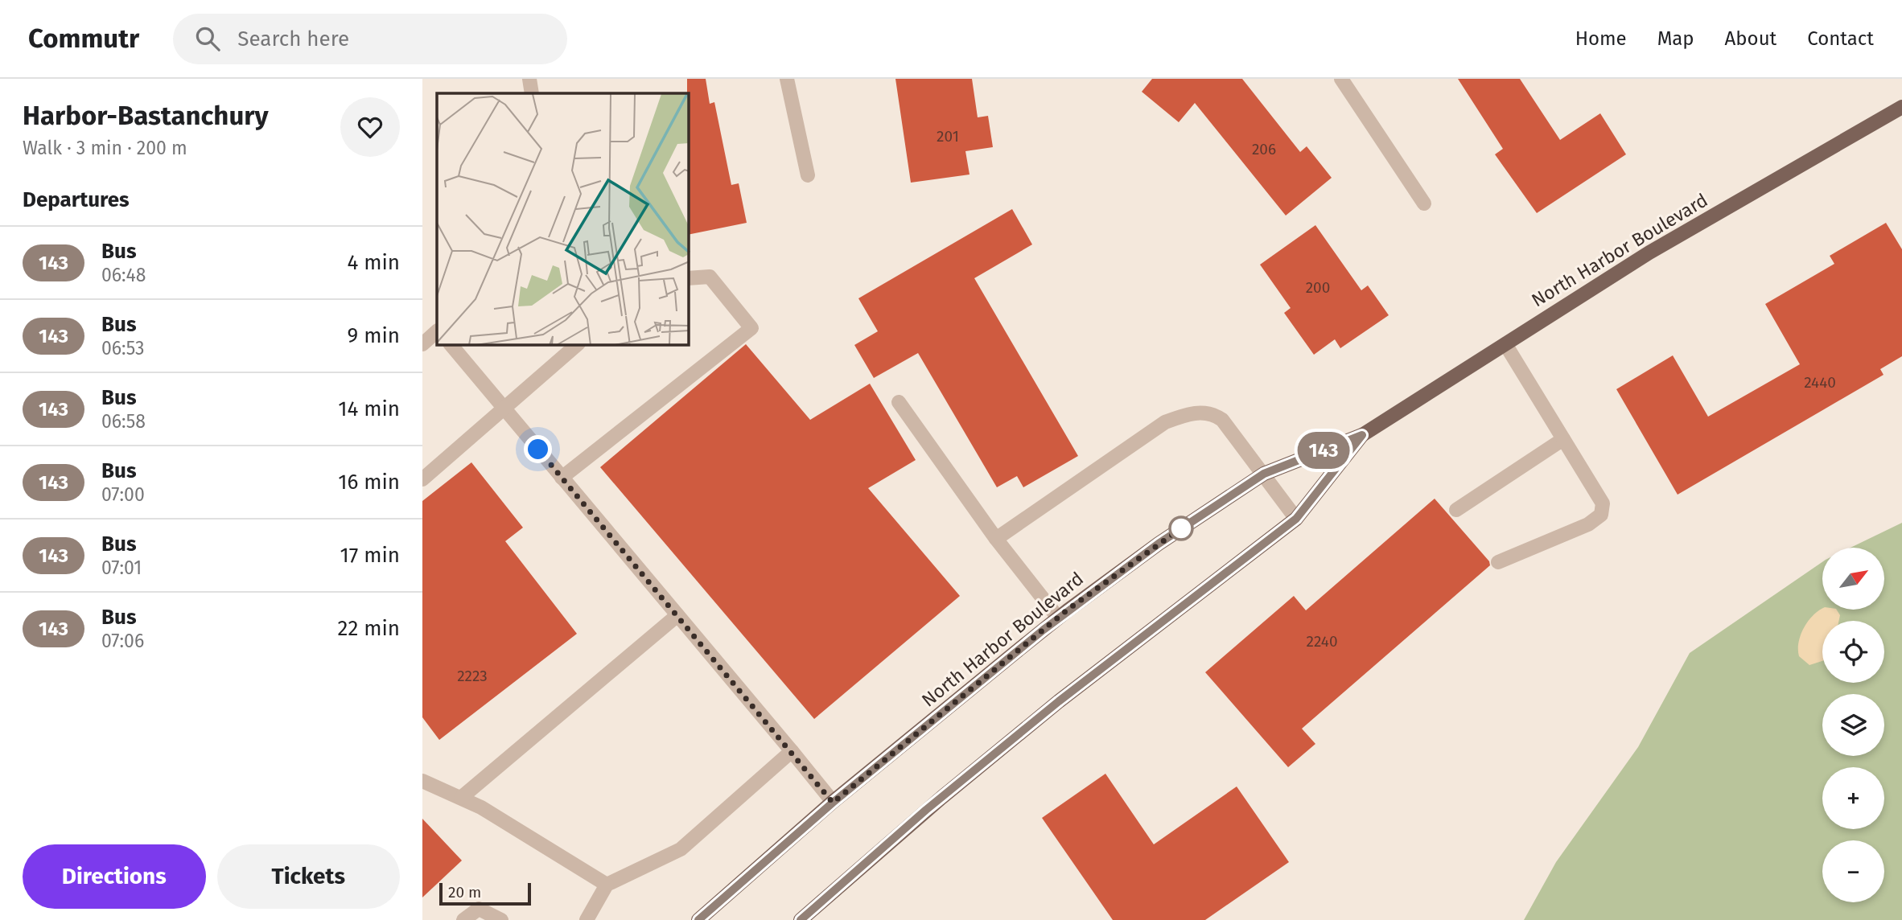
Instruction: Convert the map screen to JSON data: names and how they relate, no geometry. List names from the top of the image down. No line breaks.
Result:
{"streets":{"main road":["North Harbor Boulevard"]},"lines":["bus line 143"],"house_numbers":["201","206","200","2440","2240","2223"],"scale_bar":"20 m","north":"top right","page":{"header":"Commutr","search":"Search here","nav":["Home","Map","About","Contact"],"heading":[["Harbor-Bastanchury","Walk · 3 min · 200 m"],"Departures"],"on_map":"143","list":[{"mark":"143","name":"Bus","note":"06:48","value":"4 min"},{"mark":"143","name":"Bus","note":"06:53","value":"9 min"},{"mark":"143","name":"Bus","note":"06:58","value":"14 min"},{"mark":"143","name":"Bus","note":"07:00","value":"16 min"},{"mark":"143","name":"Bus","note":"07:01","value":"17 min"},{"mark":"143","name":"Bus","note":"07:06","value":"22 min"}],"map_buttons":["+","−"],"buttons":["Directions","Tickets"],"scale":"20 m"}}
